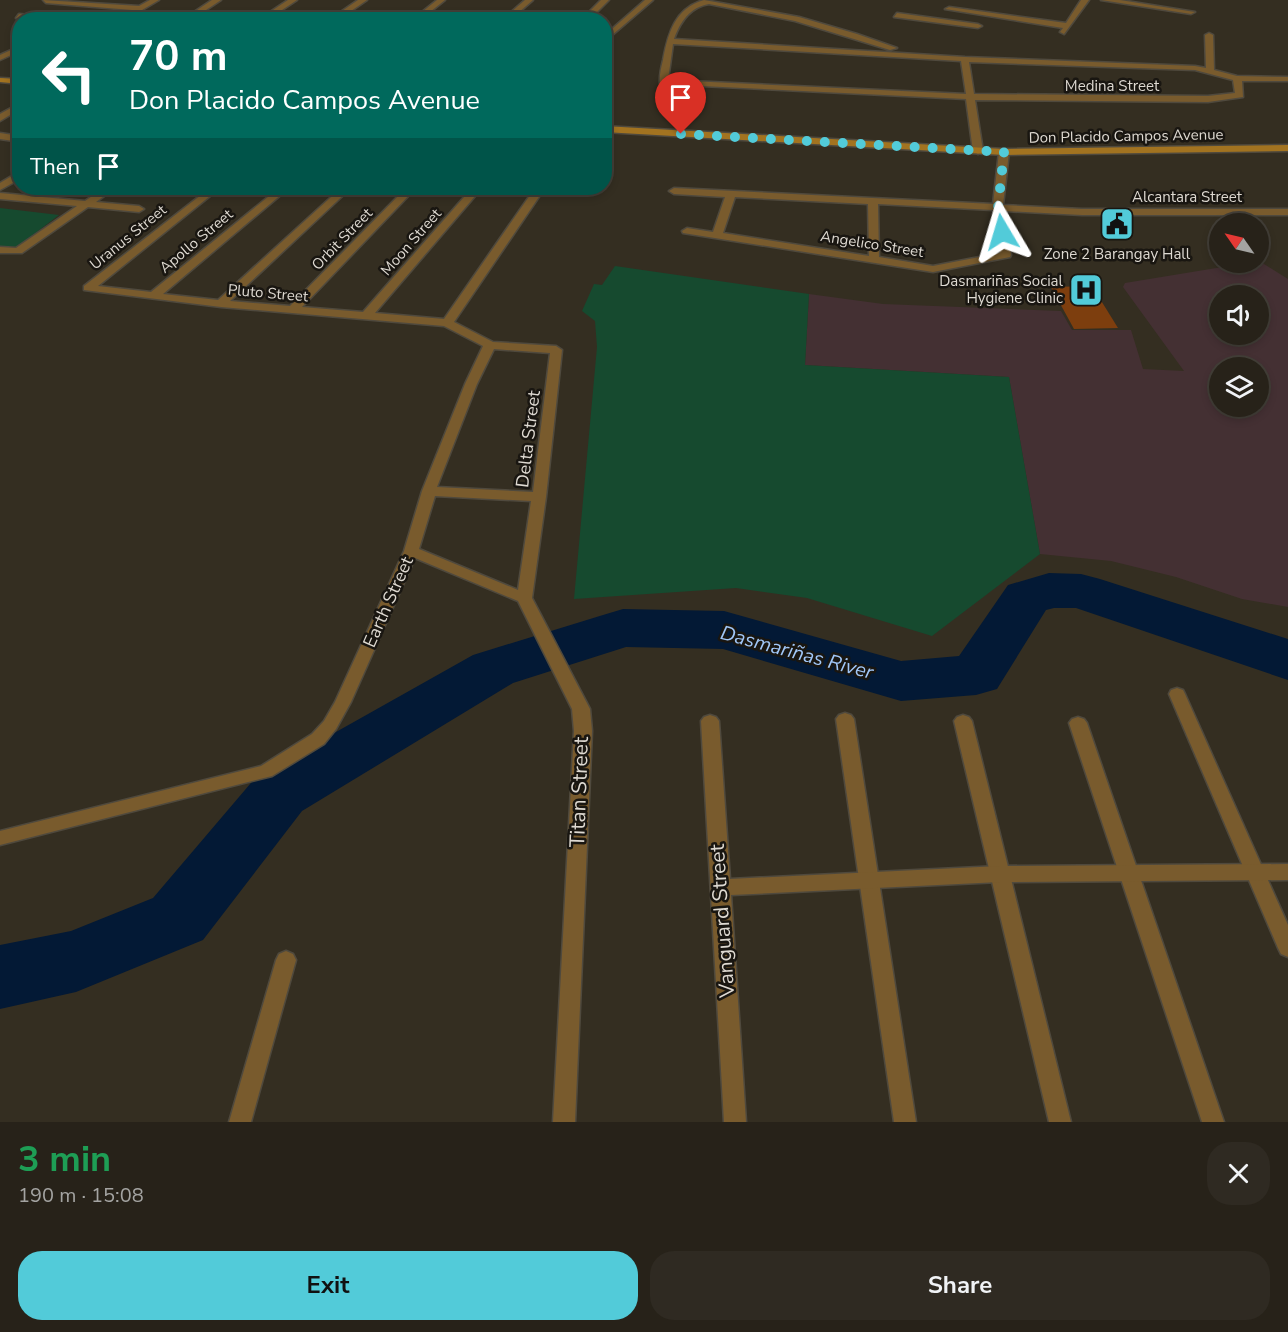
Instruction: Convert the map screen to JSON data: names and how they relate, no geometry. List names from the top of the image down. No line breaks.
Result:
{"streets":{"main road":["Don Placido Campos Avenue"],"street":["Medina Street","Alcantara Street","Uranus Street","Orbit Street","Apollo Street","Moon Street","Angelico Street","Pluto Street","Delta Street","Earth Street","Titan Street","Vanguard Street"]},"crossings":[["Alcantara Street","Angelico Street"],["Uranus Street","Pluto Street"],["Orbit Street","Pluto Street"],["Apollo Street","Pluto Street"],["Moon Street","Pluto Street"],["Delta Street","Earth Street"],["Delta Street","Titan Street"]],"water":["Dasmariñas River"],"places":{"public building":["Zone 2 Barangay Hall"],"hospital":["Dasmariñas Social Hygiene Clinic"]},"north":"top left","page":{"turn":["70 m","Don Placido Campos Avenue"],"then":"Then","heading":["3 min","190 m · 15:08"],"buttons":["Exit","Share"]}}
